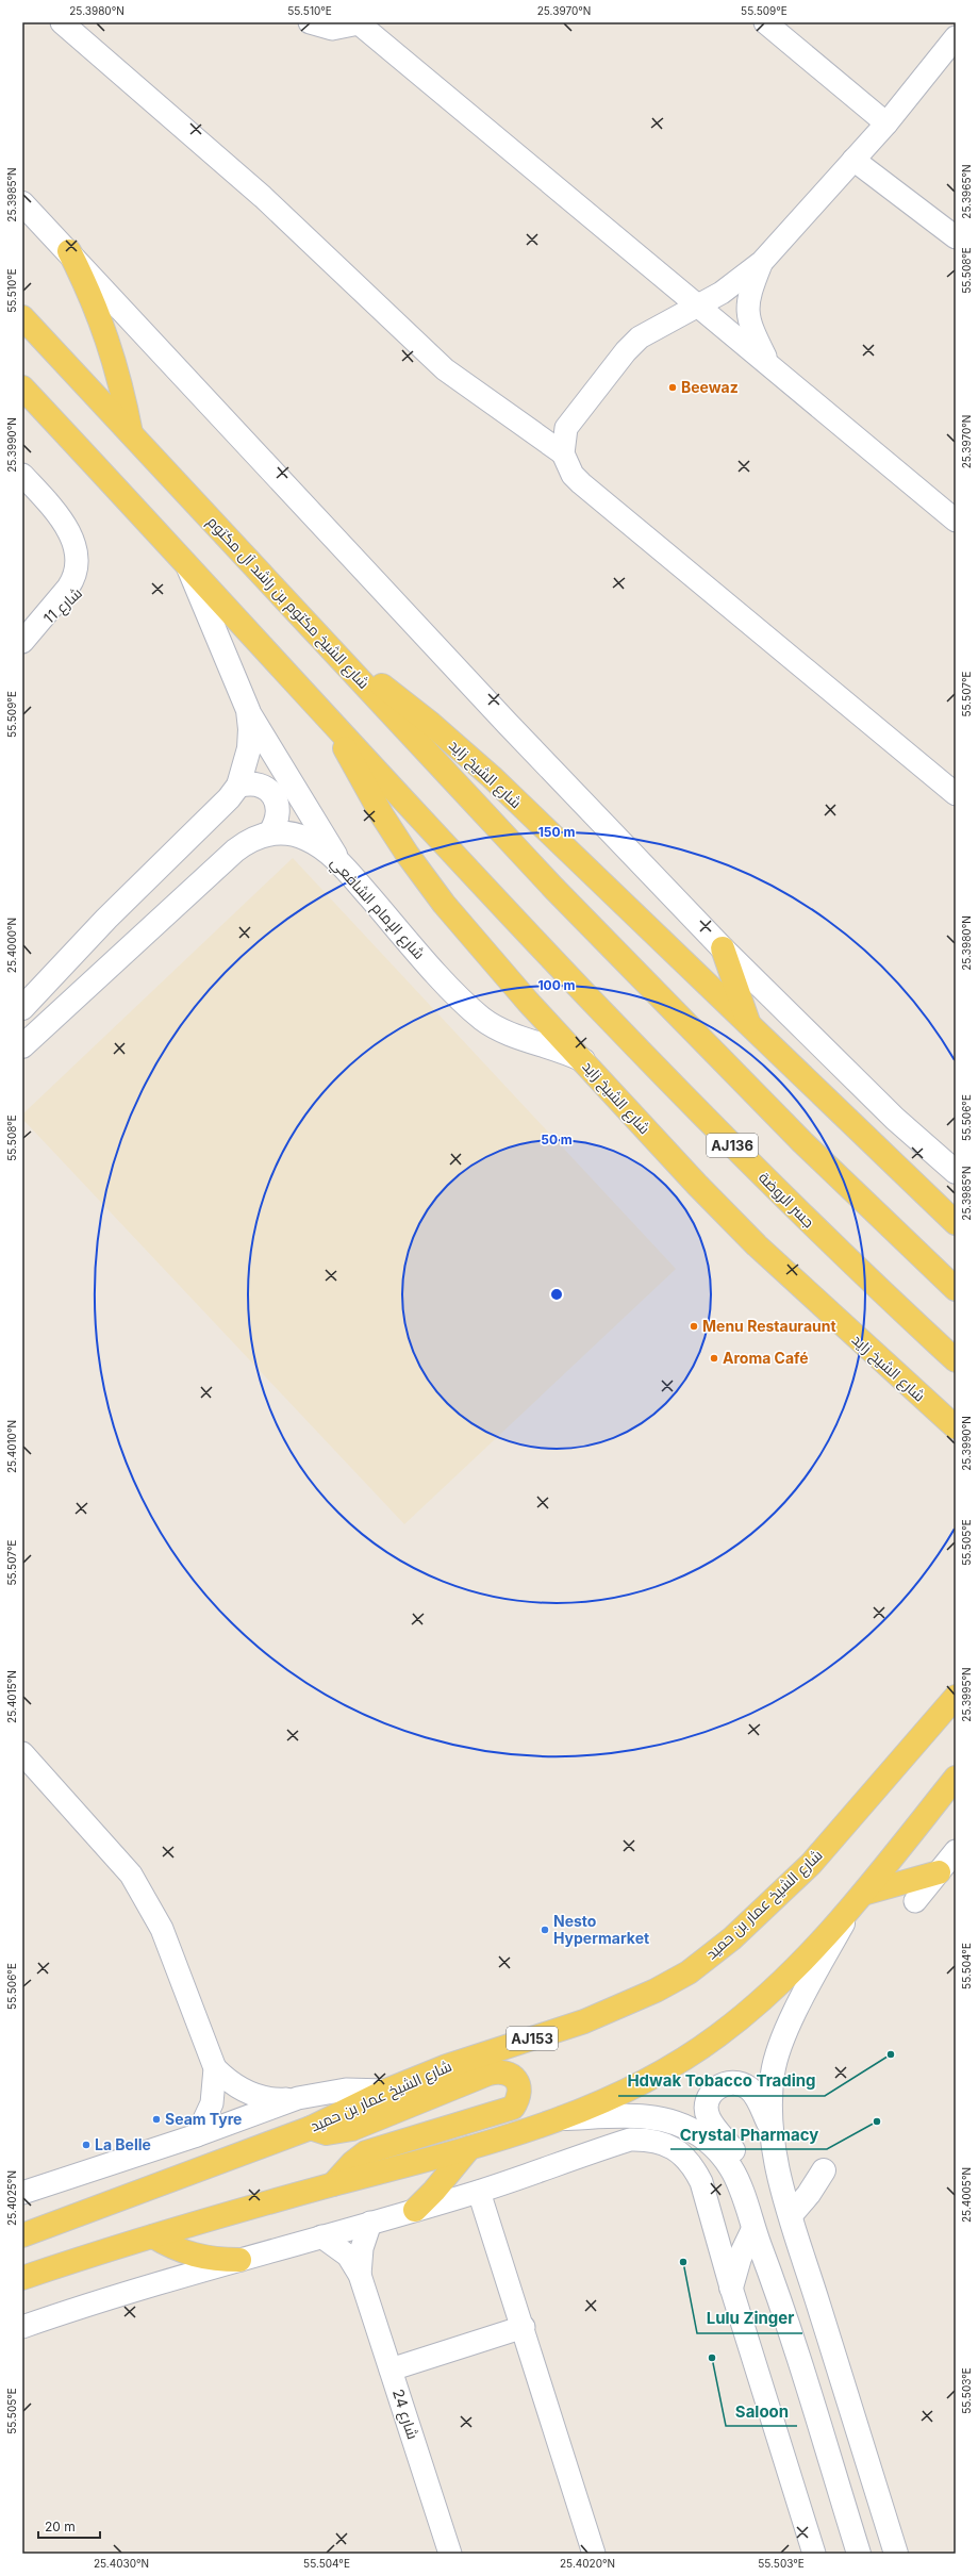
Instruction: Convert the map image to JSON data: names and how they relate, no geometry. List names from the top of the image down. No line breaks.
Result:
{"streets":{"main road":["شارع الشيخ مكتوم بن راشد آل مكتوم","شارع الشيخ زايد","AJ136","جسر الروضة","شارع الشيخ عمار بن حميد","AJ153"],"street":["شارع 11","شارع الإمام الشافعي","شارع 24"]},"crossings":[["شارع الشيخ مكتوم بن راشد آل مكتوم","شارع الشيخ زايد"],["شارع الشيخ زايد","شارع الإمام الشافعي"],["شارع الشيخ زايد","جسر الروضة"]],"places":["Beewaz","Menu Restauraunt","Aroma Café","Nesto Hypermarket","Hdwak Tobacco Trading","Seam Tyre","Crystal Pharmacy","La Belle","Lulu Zinger","Saloon"],"scale_bar":"20 m","coordinates":["25.3980°N","55.510°E","25.3970°N","55.509°E","25.3965°N","25.3985°N","55.508°E","25.3990°N","55.507°E","25.4000°N","55.506°E","25.4010°N","55.505°E","25.3995°N","25.4015°N","55.504°E","25.4005°N","25.4025°N","55.503°E","25.4030°N","25.4020°N"],"rings":["150 m","100 m","50 m"]}
